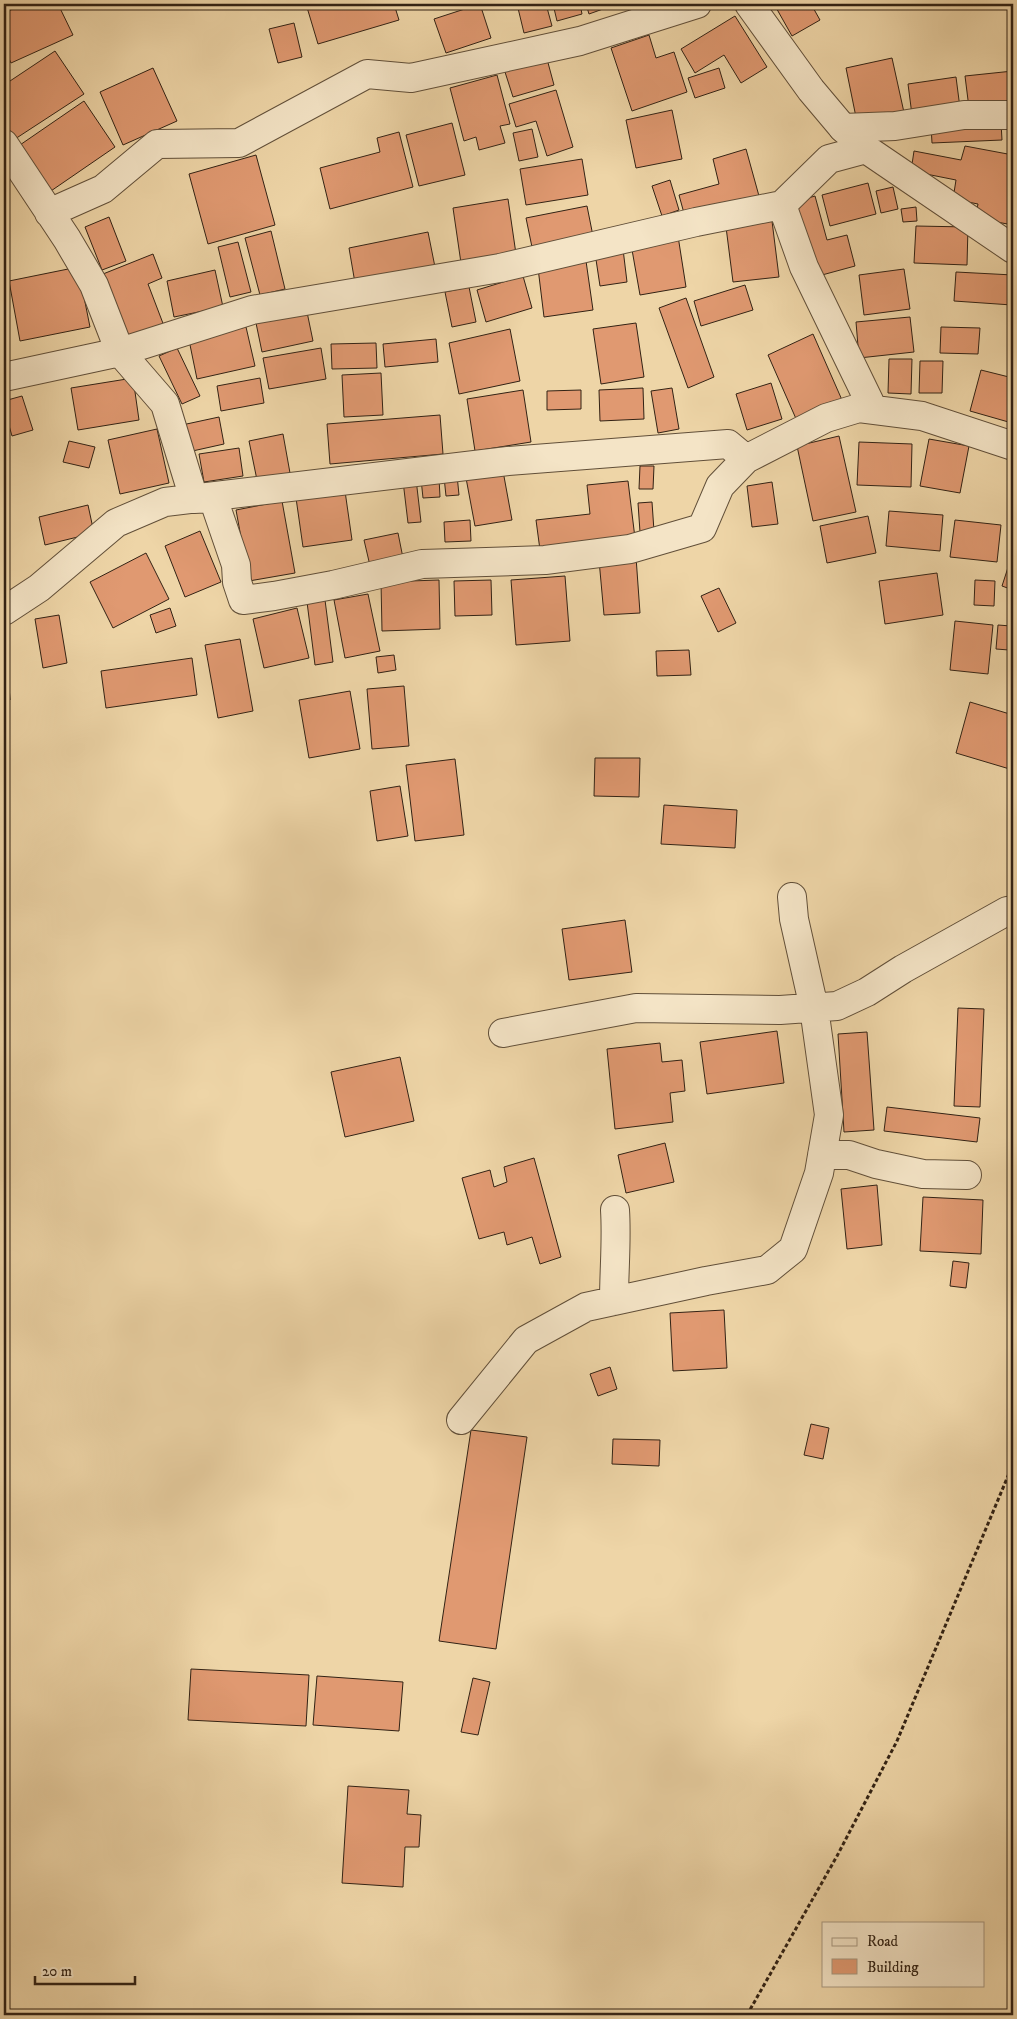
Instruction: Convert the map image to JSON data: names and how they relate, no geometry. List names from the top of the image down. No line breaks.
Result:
{"legend":["Road","Building"],"scale_bar":"20 m"}
